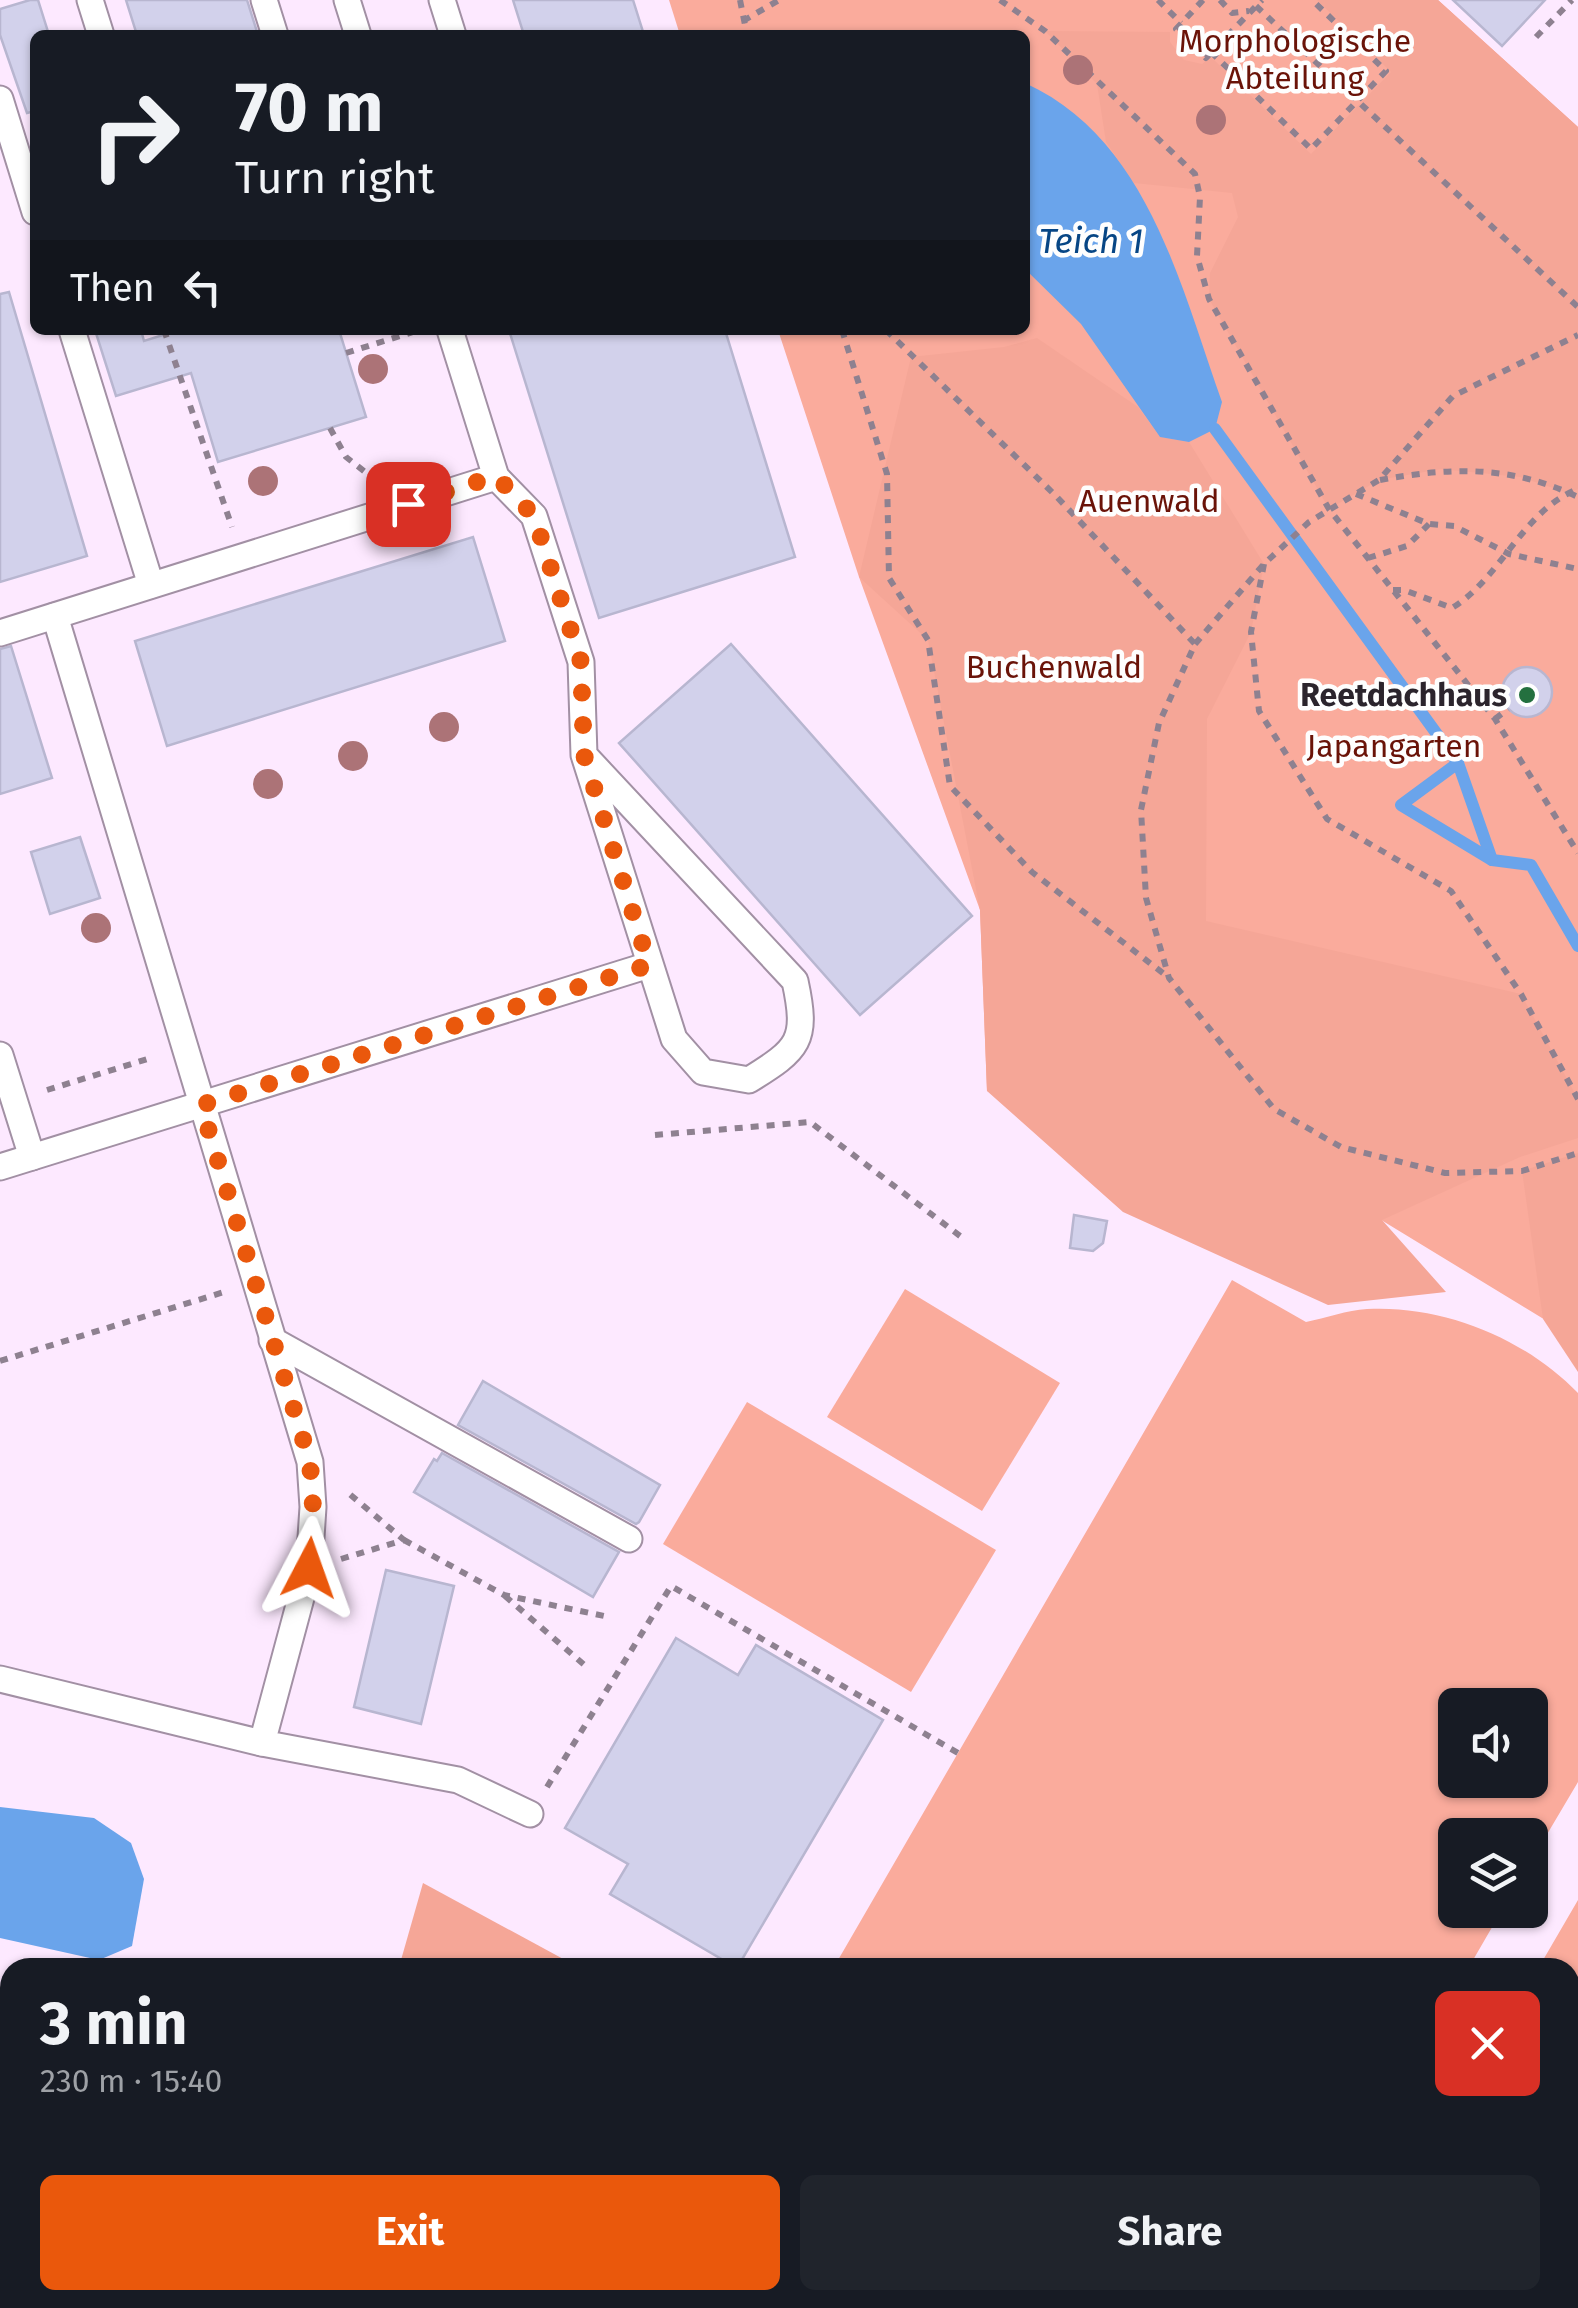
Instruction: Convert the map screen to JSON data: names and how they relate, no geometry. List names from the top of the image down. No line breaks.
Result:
{"water":["Teich 1"],"parks":["Morphologische Abteilung","Auenwald","Buchenwald","Japangarten"],"places":["Reetdachhaus"],"page":{"turn":["70 m","Turn right"],"then":"Then","heading":["3 min","230 m · 15:40"],"buttons":["Exit","Share"]}}
